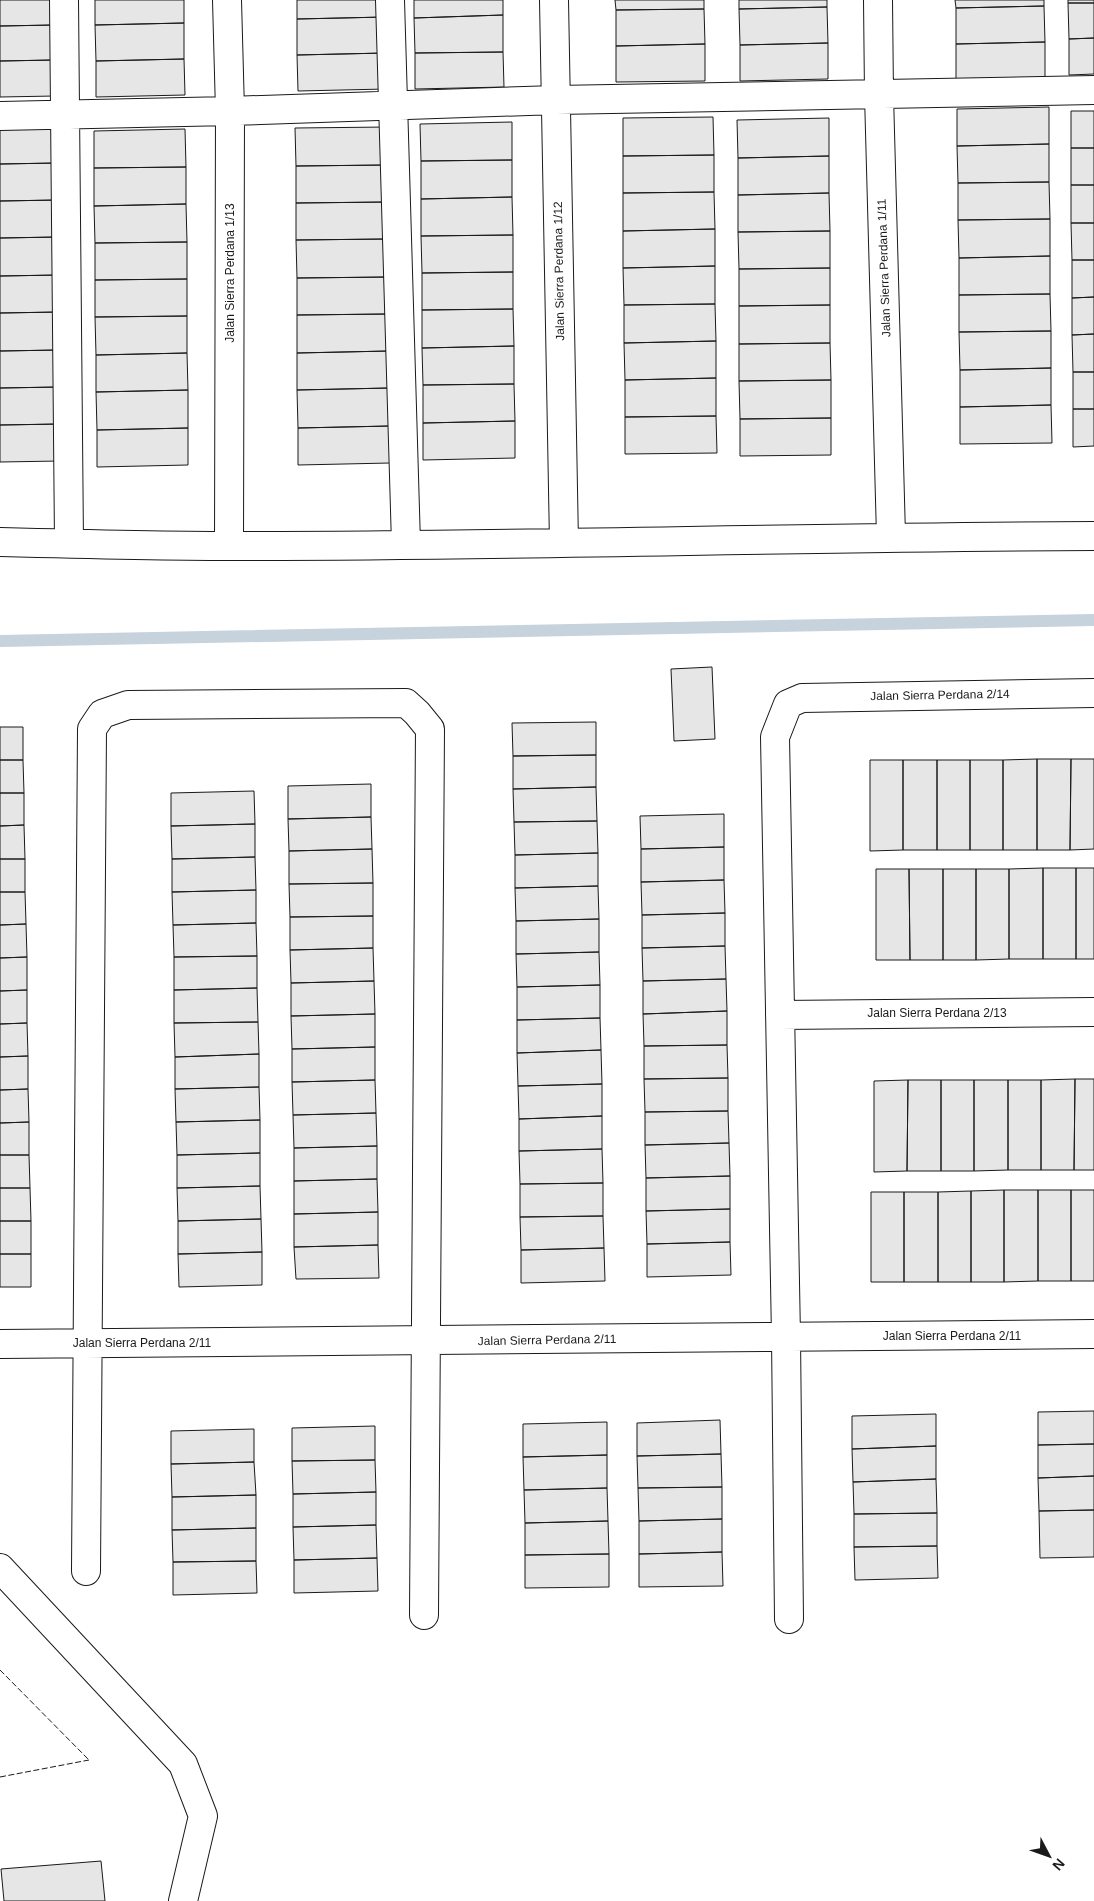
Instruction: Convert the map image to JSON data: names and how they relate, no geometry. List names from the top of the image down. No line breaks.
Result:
{"streets":{"street":["Jalan Sierra Perdana 1/11","Jalan Sierra Perdana 1/12","Jalan Sierra Perdana 1/13","Jalan Sierra Perdana 2/14","Jalan Sierra Perdana 2/13","Jalan Sierra Perdana 2/11"]},"crossings":[["Jalan Sierra Perdana 2/14","Jalan Sierra Perdana 2/13"]],"north":"bottom right"}
